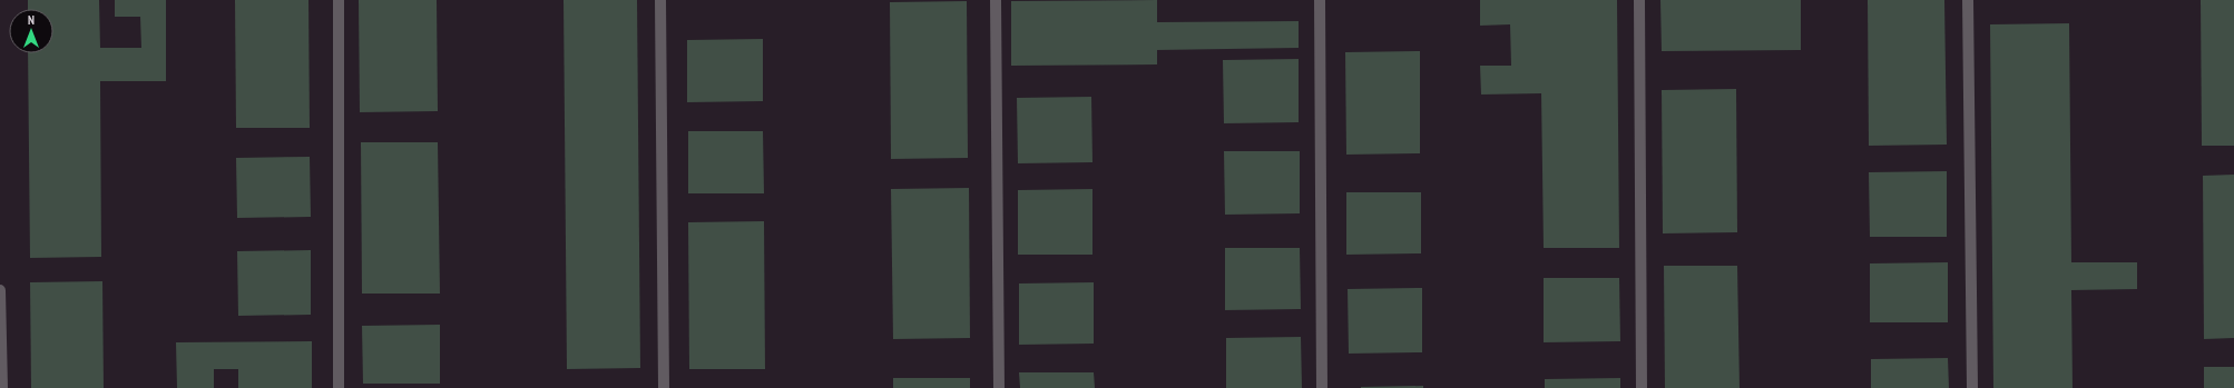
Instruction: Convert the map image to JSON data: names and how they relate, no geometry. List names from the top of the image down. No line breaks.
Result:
{"north":"top"}
